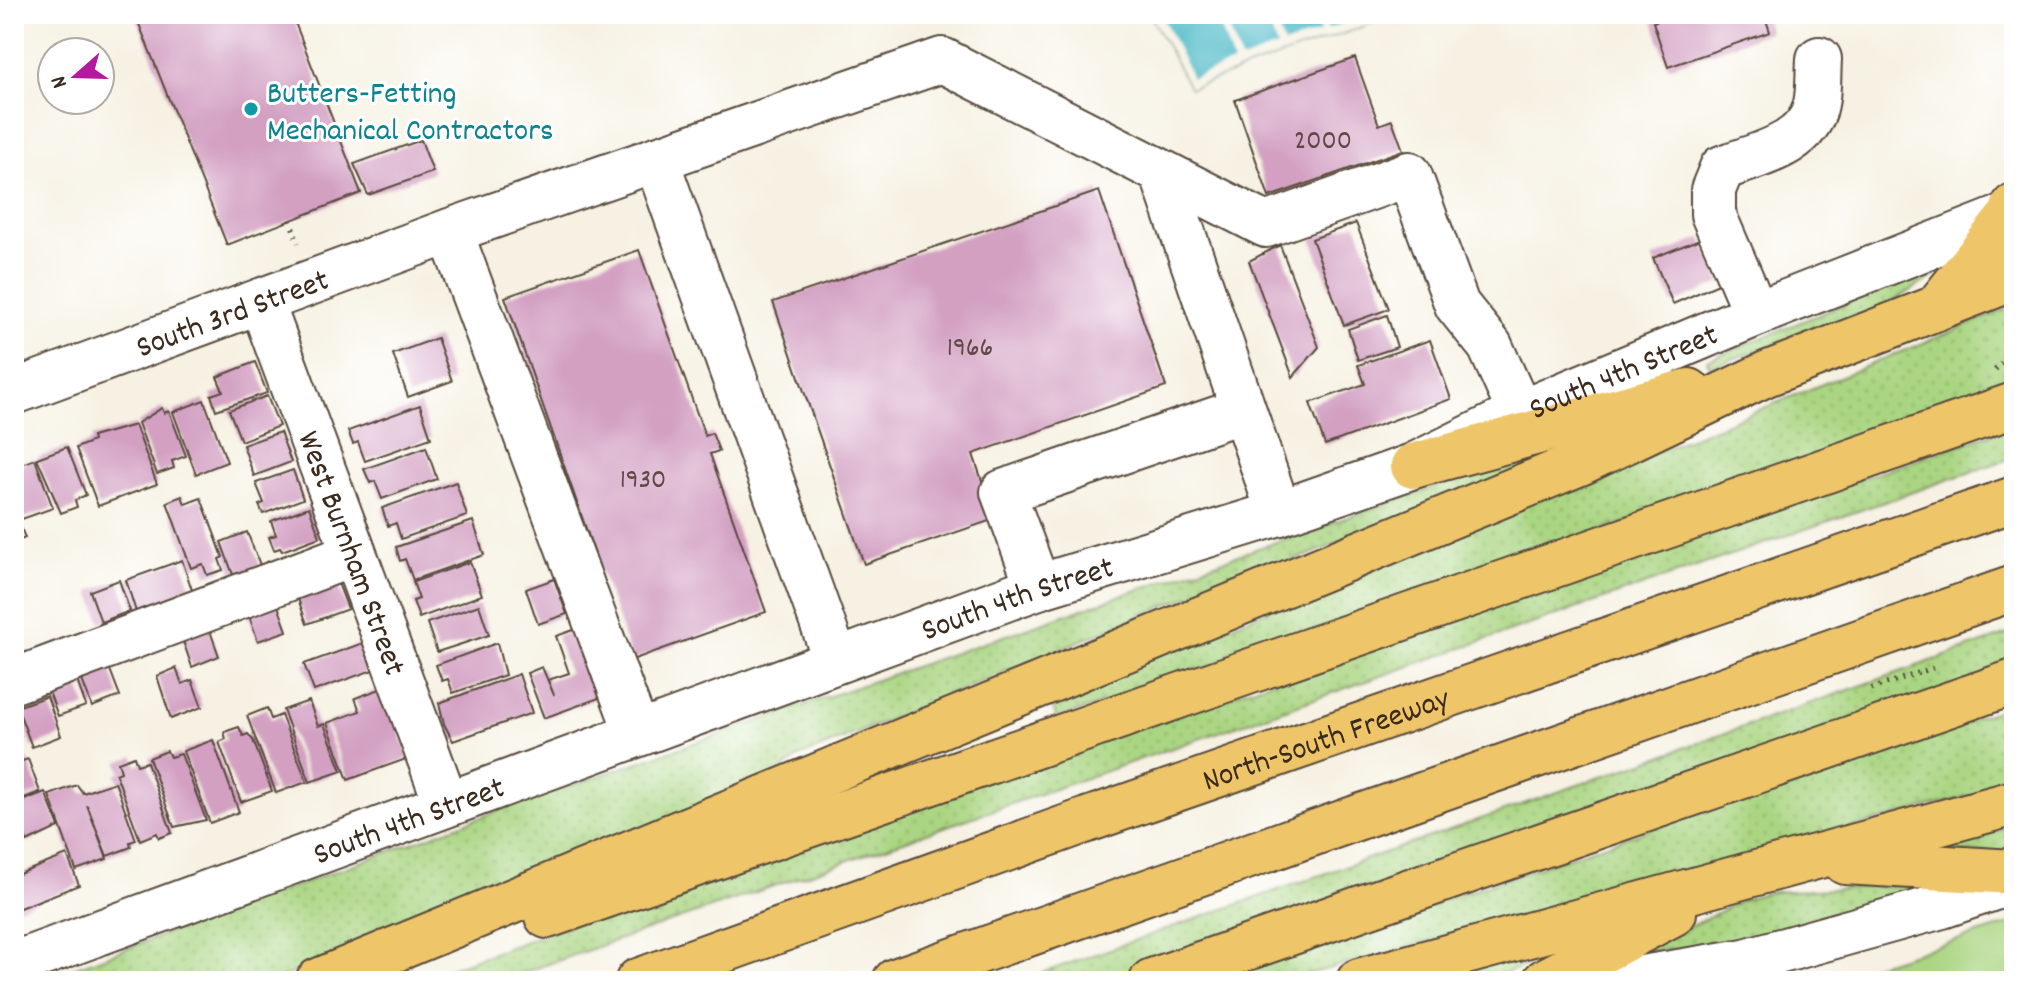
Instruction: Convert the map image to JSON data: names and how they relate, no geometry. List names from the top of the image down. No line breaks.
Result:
{"streets":{"main road":["North-South Freeway"],"street":["South 3rd Street","South 4th Street","West Burnham Street"]},"crossings":[["South 3rd Street","South 4th Street"],["South 3rd Street","West Burnham Street"],["South 4th Street","West Burnham Street"]],"places":["Butters-Fetting Mechanical Contractors"],"house_numbers":["2000","1966","1930"],"north":"left"}
